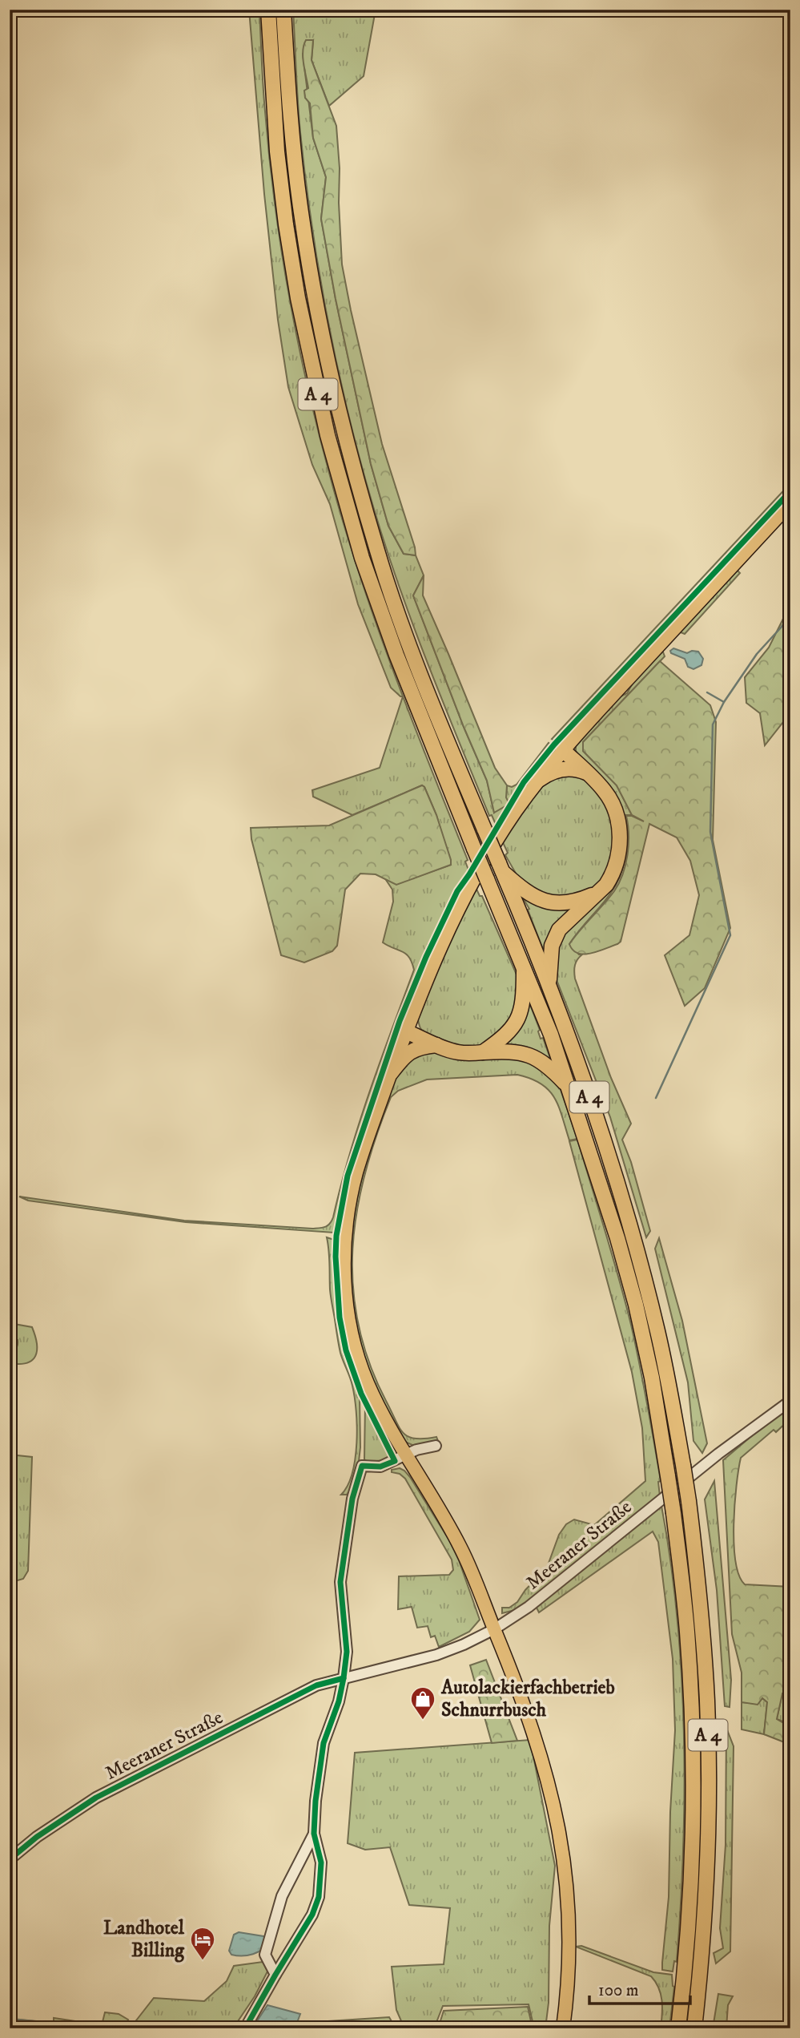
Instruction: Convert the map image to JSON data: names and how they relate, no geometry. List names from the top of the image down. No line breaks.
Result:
{"streets":{"highway":["A 4"],"street":["Meeraner Straße"]},"places":{"shop":["Autolackierfachbetrieb Schnurrbusch"],"hotel":["Landhotel Billing"]},"scale_bar":"100 m"}
